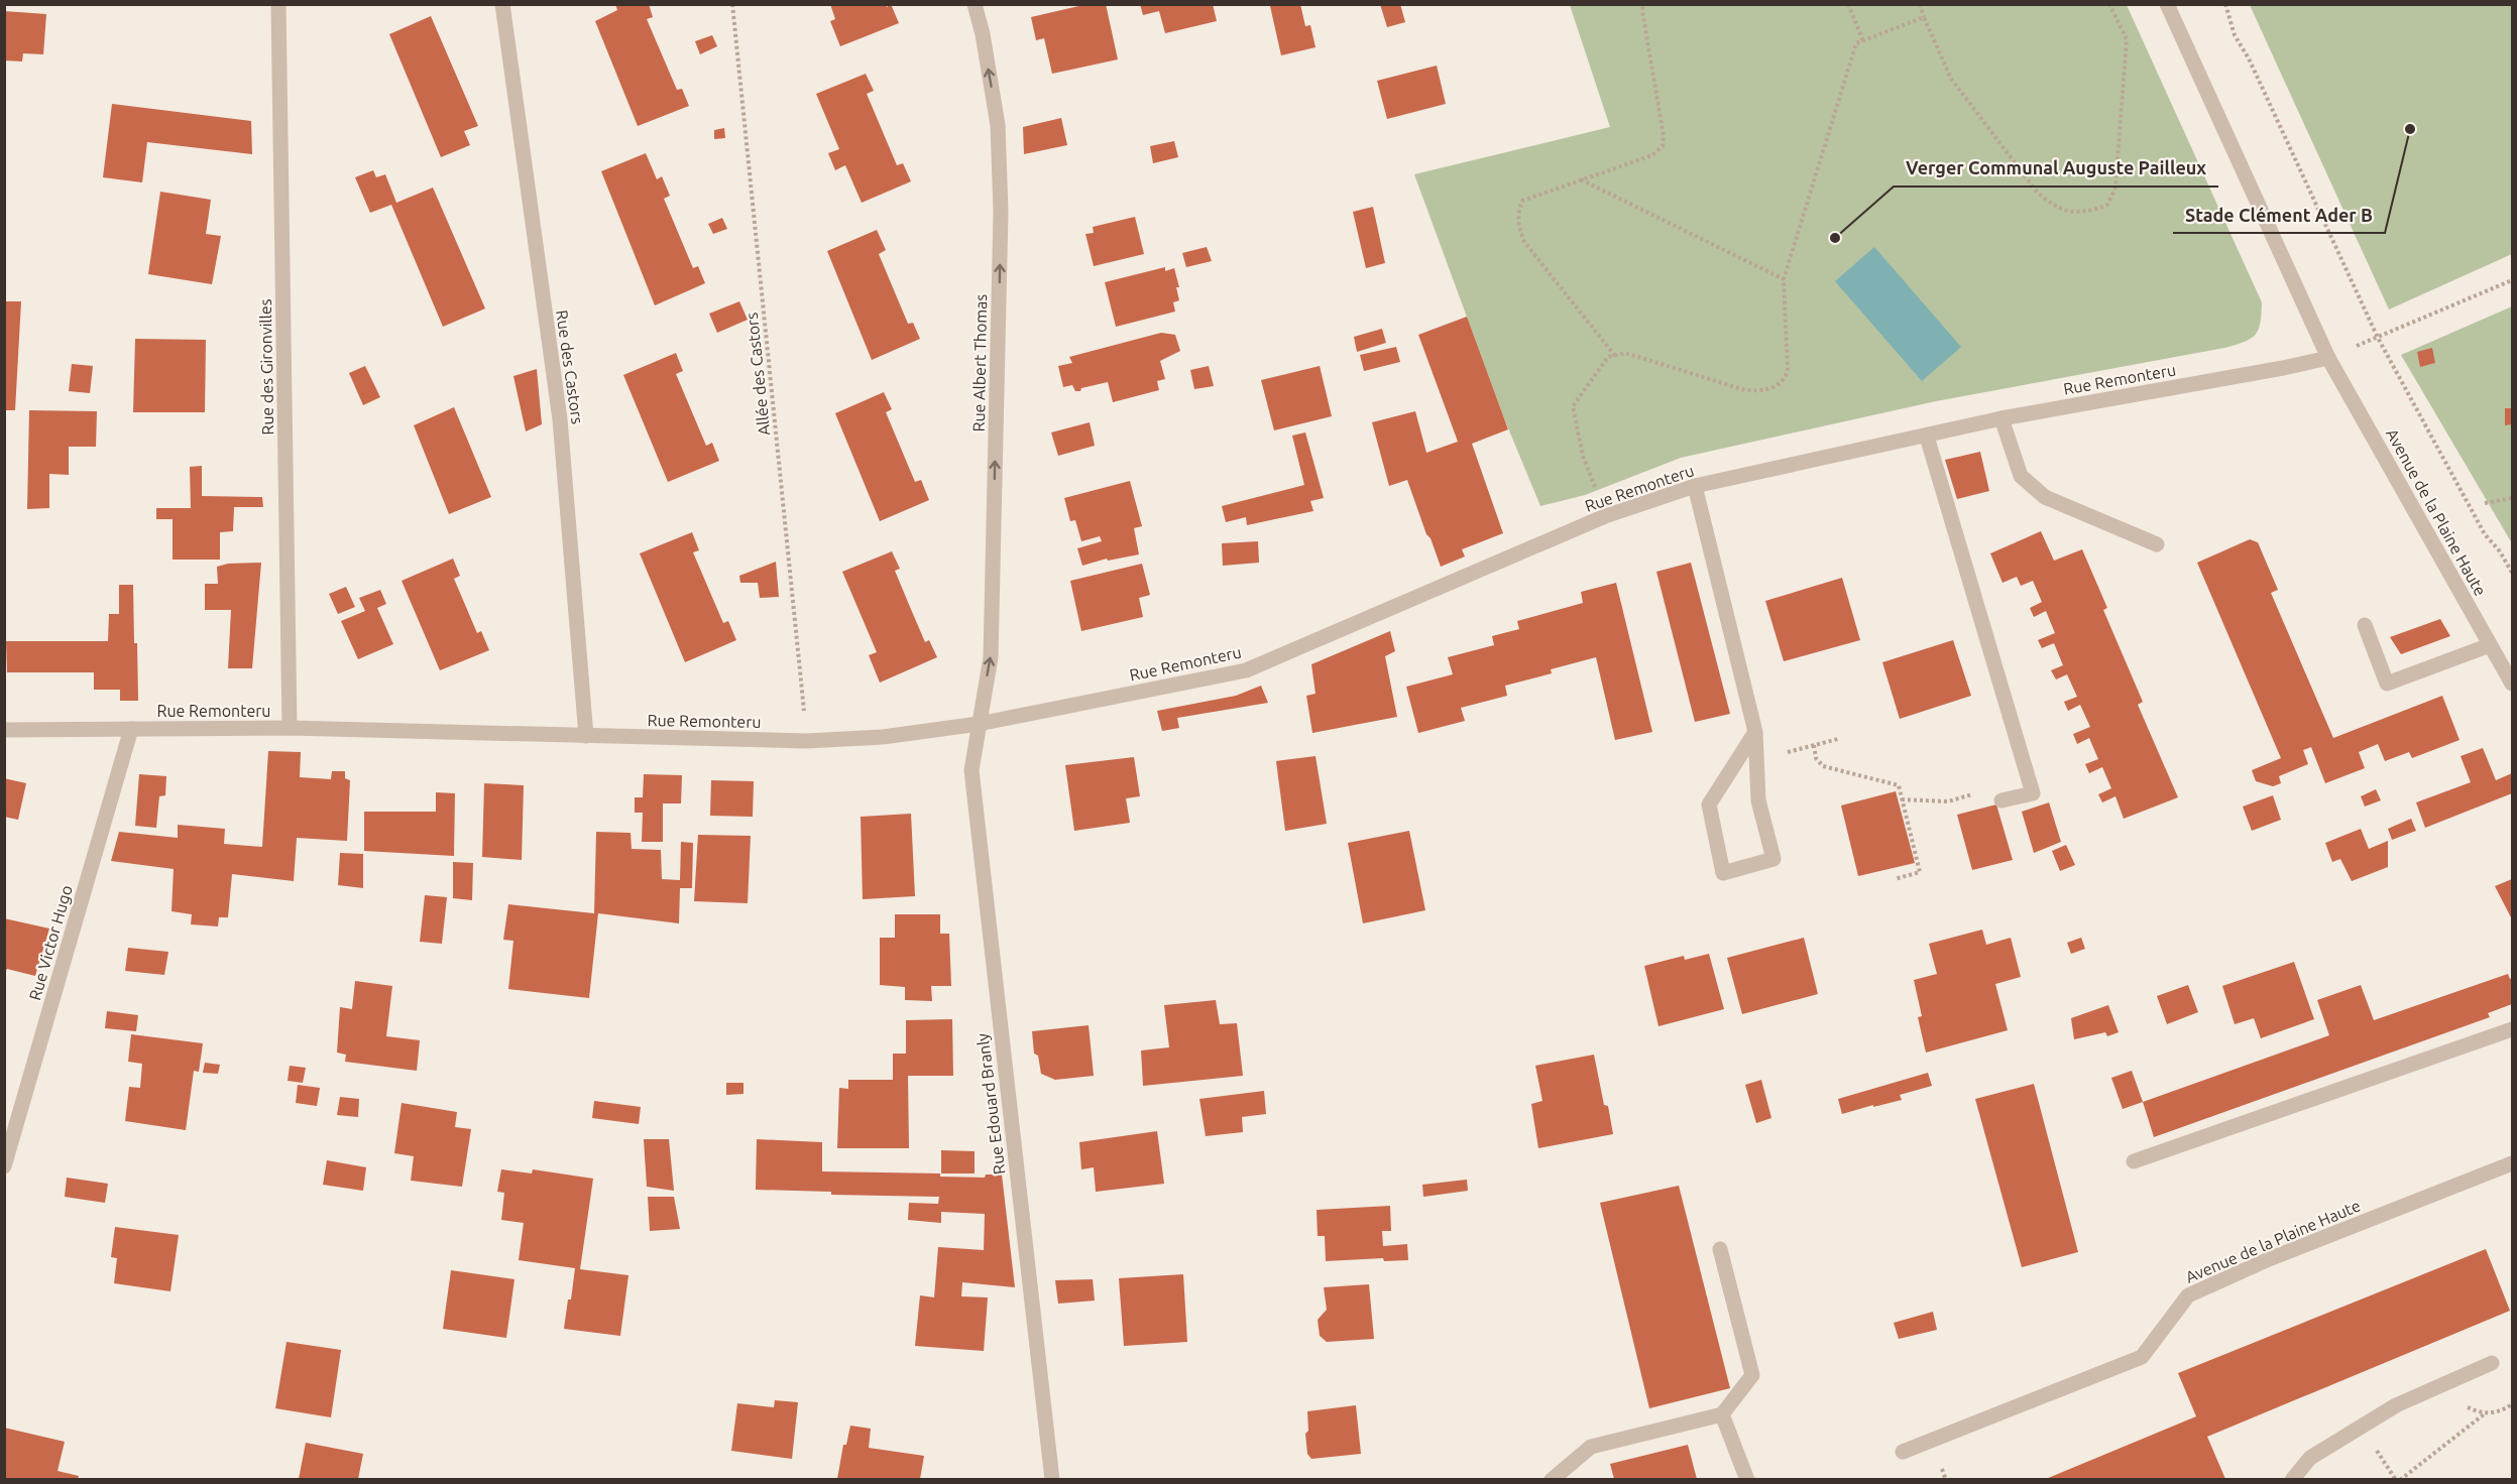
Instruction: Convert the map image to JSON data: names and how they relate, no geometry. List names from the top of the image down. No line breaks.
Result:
{"streets":{"street":["Rue Albert Thomas","Rue des Gironvilles","Rue des Castors","Rue Remonteru","Avenue de la Plaine Haute","Rue Victor Hugo","Rue Edouard Branly"],"path":["Allée des Castors"]},"crossings":[["Rue Albert Thomas","Rue Remonteru"],["Rue Albert Thomas","Rue Edouard Branly"],["Rue des Gironvilles","Rue Remonteru"],["Rue des Castors","Rue Remonteru"],["Allée des Castors","Rue Remonteru"],["Rue Remonteru","Avenue de la Plaine Haute"],["Rue Remonteru","Rue Victor Hugo"],["Rue Remonteru","Rue Edouard Branly"]],"one_way":["Rue Albert Thomas"],"places":["Stade Clément Ader B","Verger Communal Auguste Pailleux"]}
